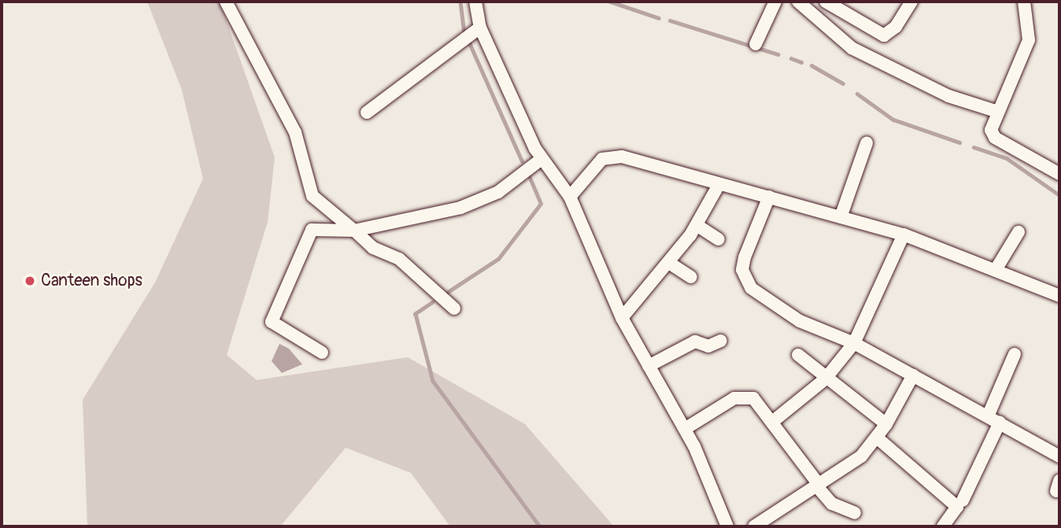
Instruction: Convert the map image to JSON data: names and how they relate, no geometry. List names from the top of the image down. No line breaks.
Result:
{"places":["Canteen shops"]}
